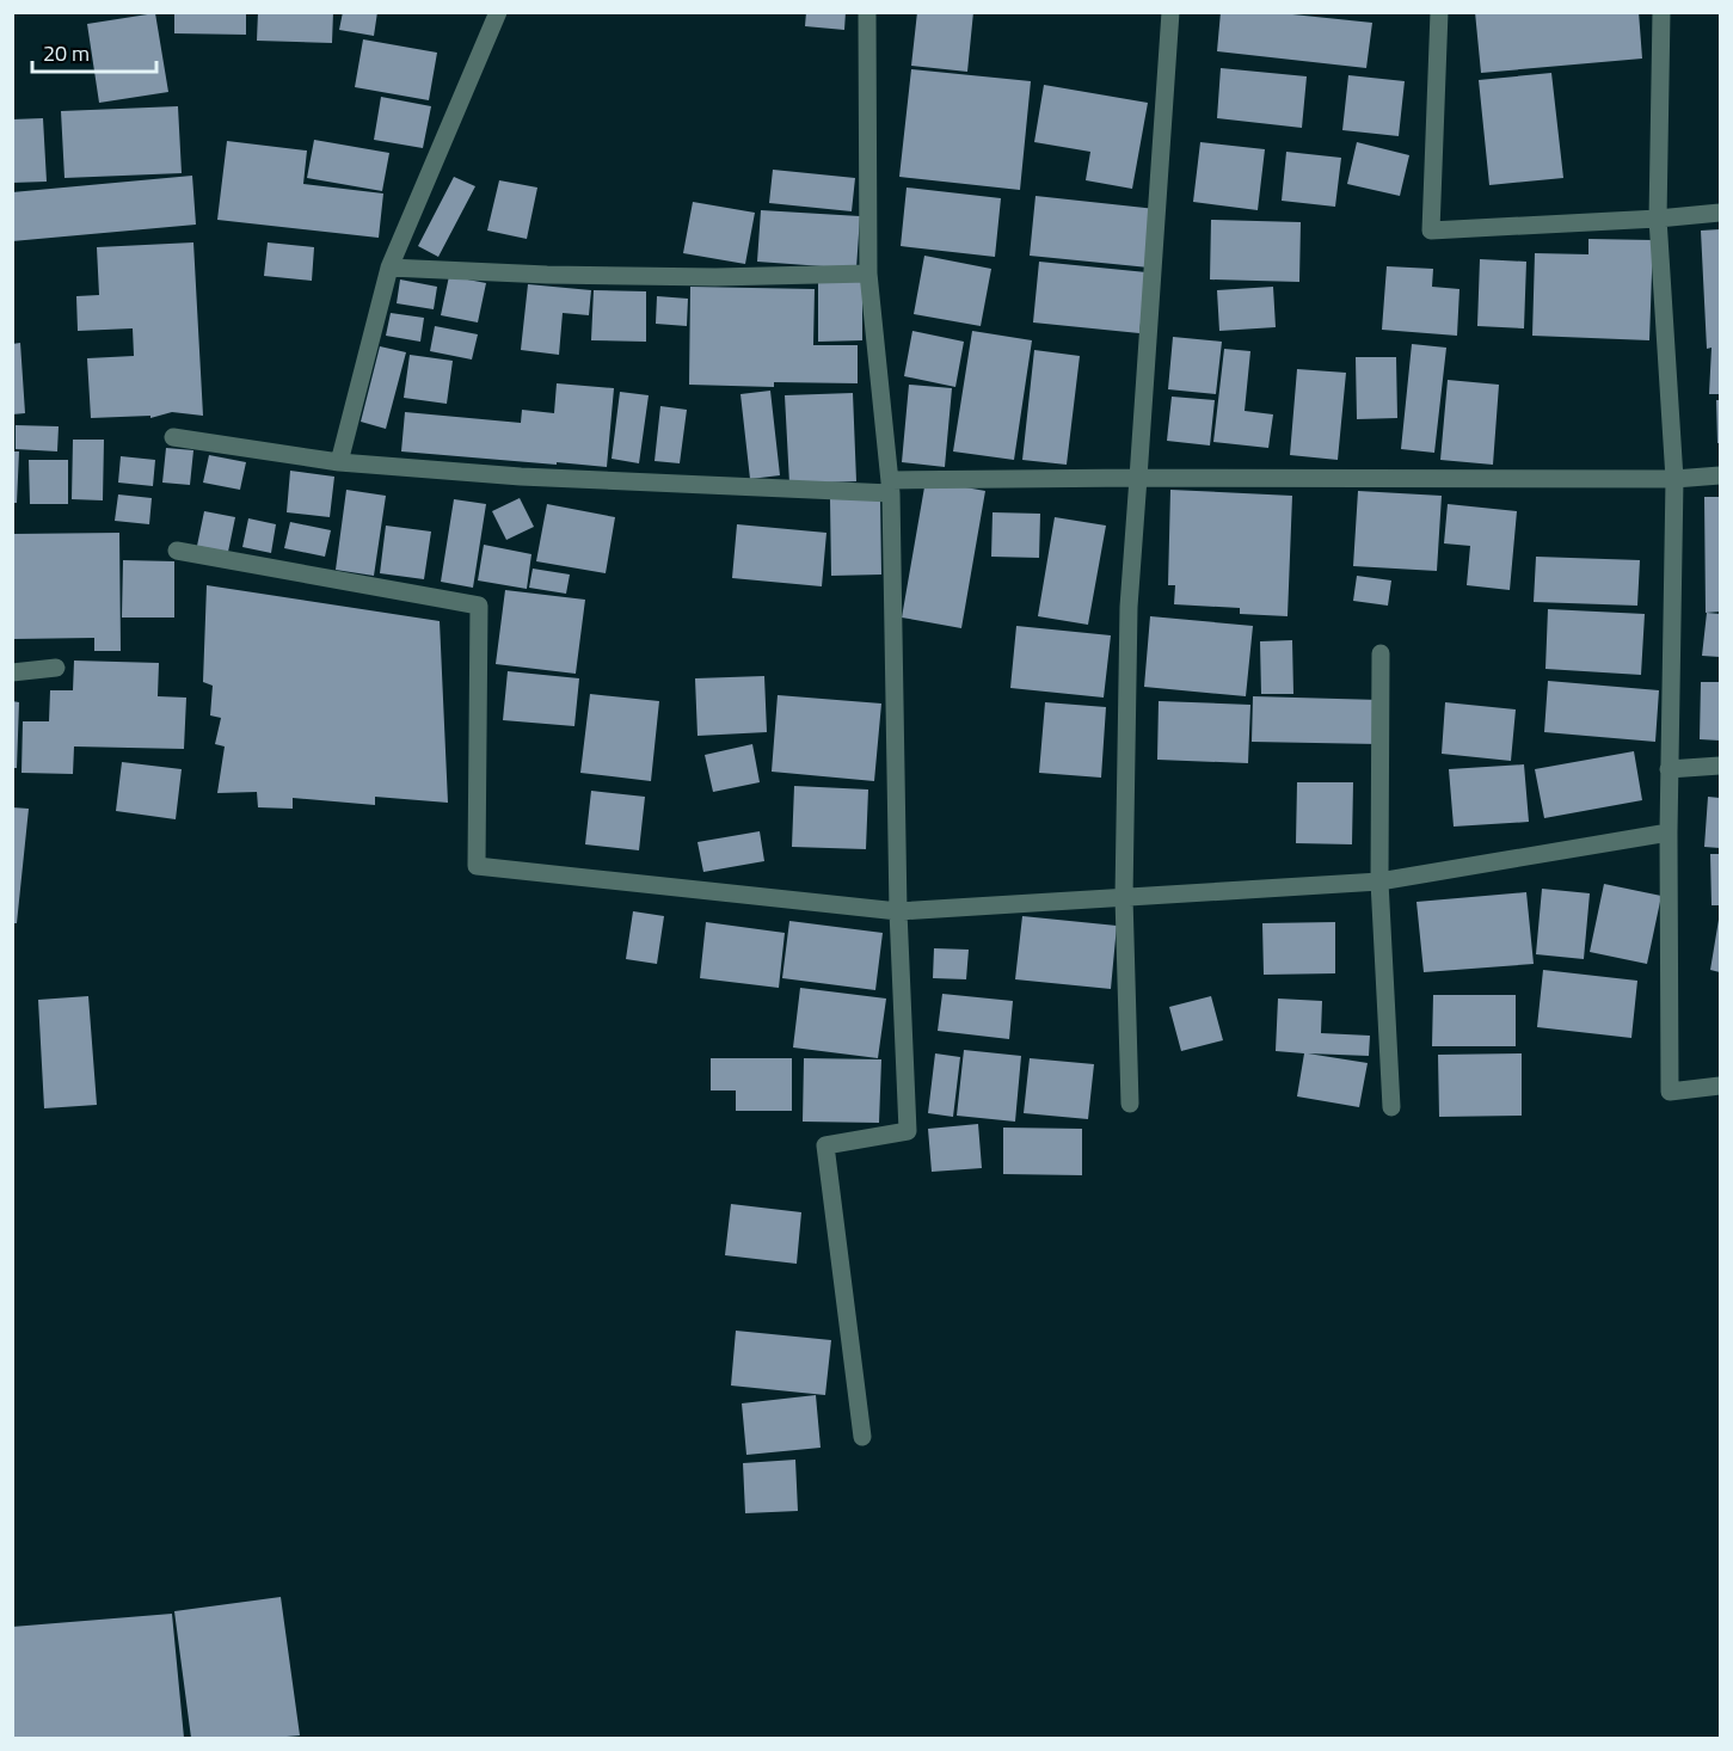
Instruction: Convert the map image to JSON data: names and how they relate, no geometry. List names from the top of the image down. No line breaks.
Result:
{"scale_bar":"20 m"}
